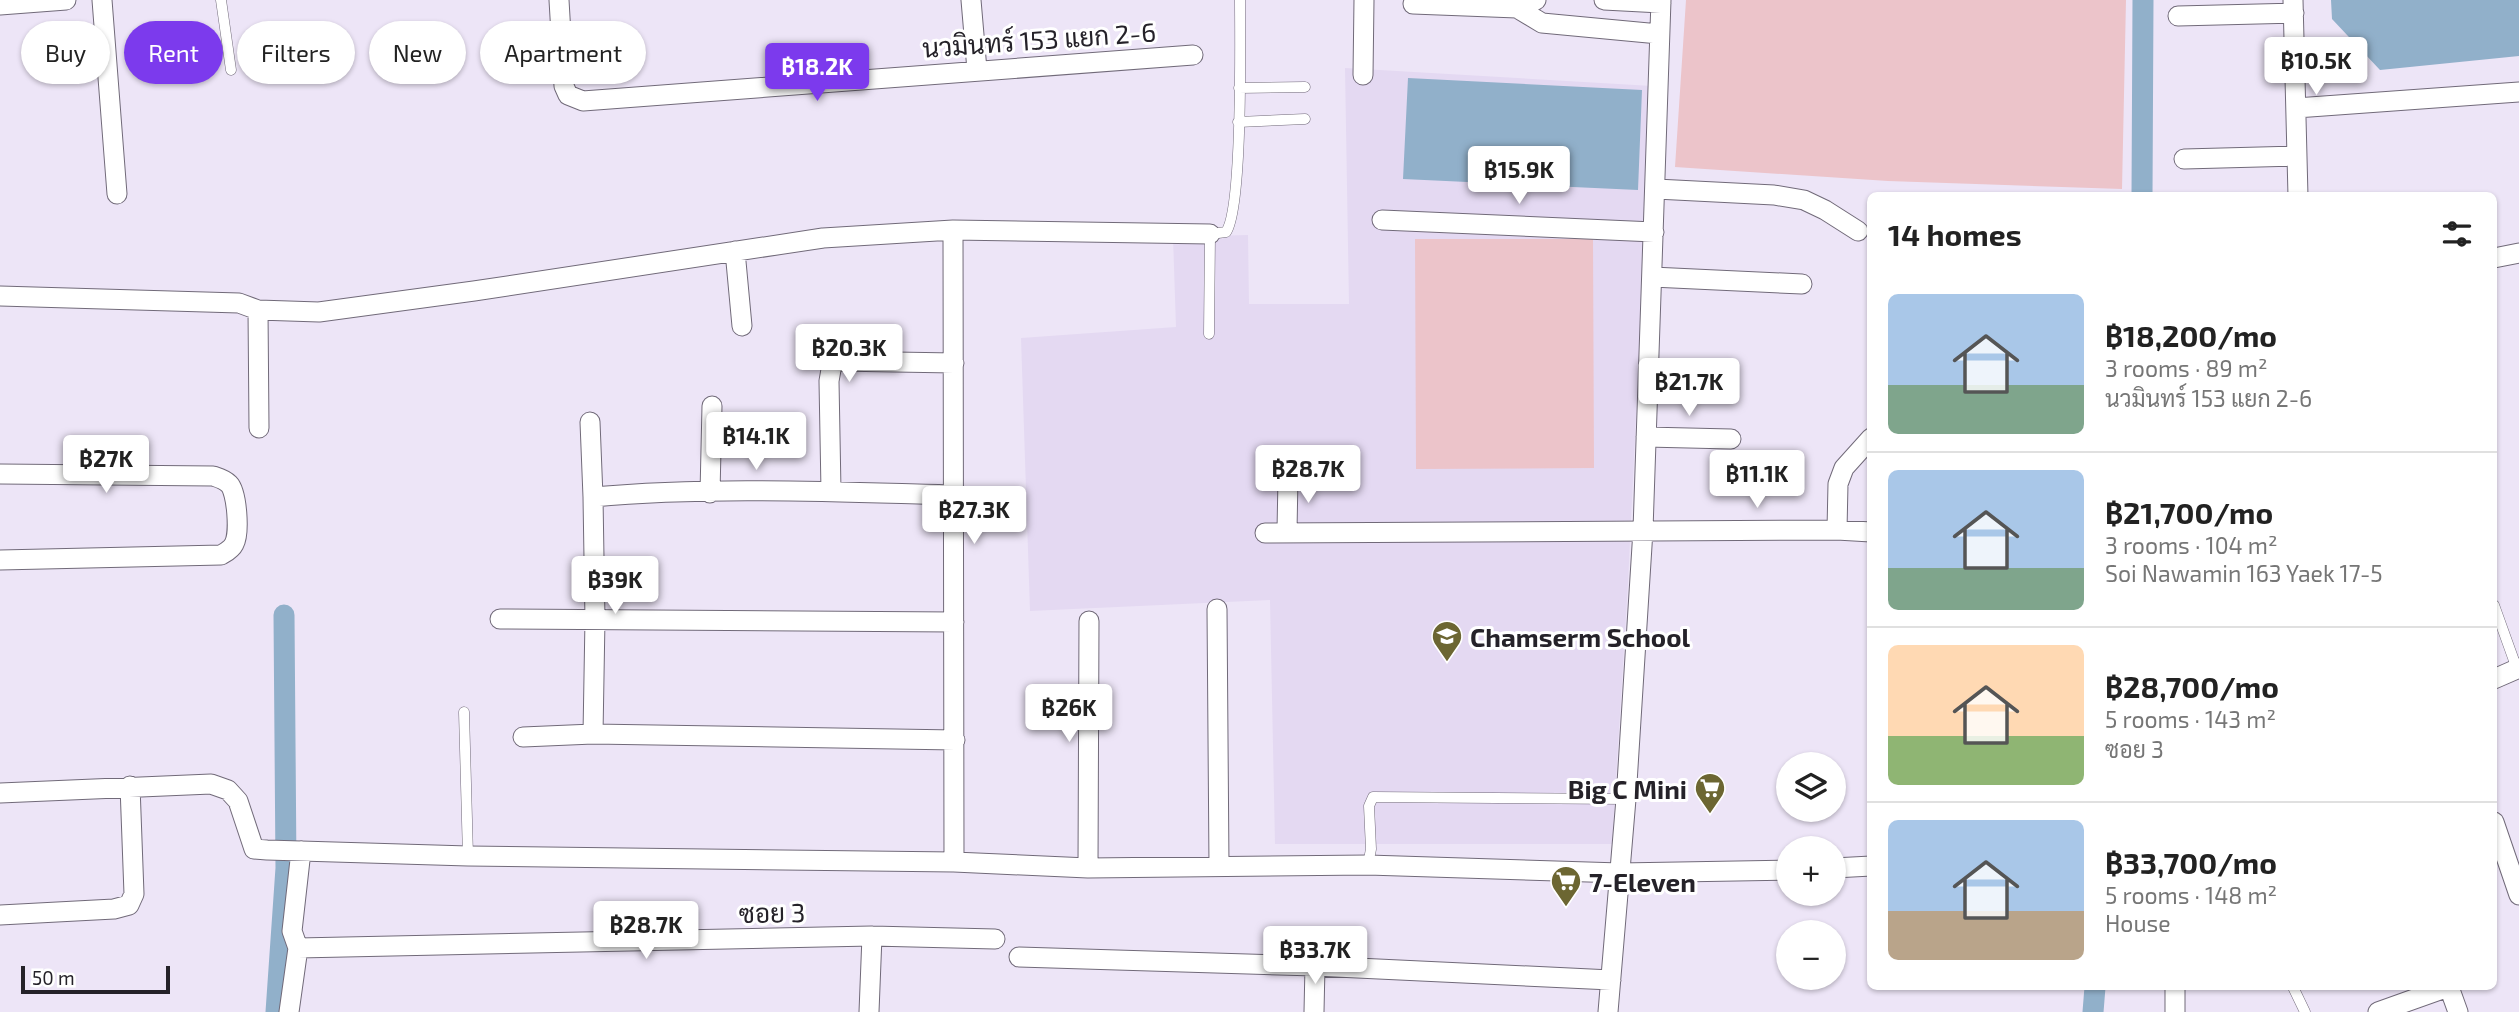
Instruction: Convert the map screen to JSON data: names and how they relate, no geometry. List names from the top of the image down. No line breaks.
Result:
{"streets":{"street":["นวมินทร์ 153 แยก 2-6","ซอย 3"]},"places":{"school or university":["Chamserm School"],"supermarket":["Big C Mini","7-Eleven"]},"scale_bar":"50 m","page":{"chip":["Buy","Rent","Filters","New","Apartment"],"price":["฿10.5K","฿18.2K","฿15.9K","฿20.3K","฿21.7K","฿14.1K","฿27K","฿28.7K","฿11.1K","฿27.3K","฿39K","฿26K","฿28.7K","฿33.7K"],"heading":"14 homes","list":[{"name":"฿18,200/mo","note":"3 rooms · 89 m² · นวมินทร์ 153 แยก 2-6"},{"name":"฿21,700/mo","note":"3 rooms · 104 m² · Soi Nawamin 163 Yaek 17-5"},{"name":"฿28,700/mo","note":"5 rooms · 143 m² · ซอย 3"},{"name":"฿33,700/mo","note":"5 rooms · 148 m² · House"}],"map_buttons":["+","−"],"scale":"50 m"}}
